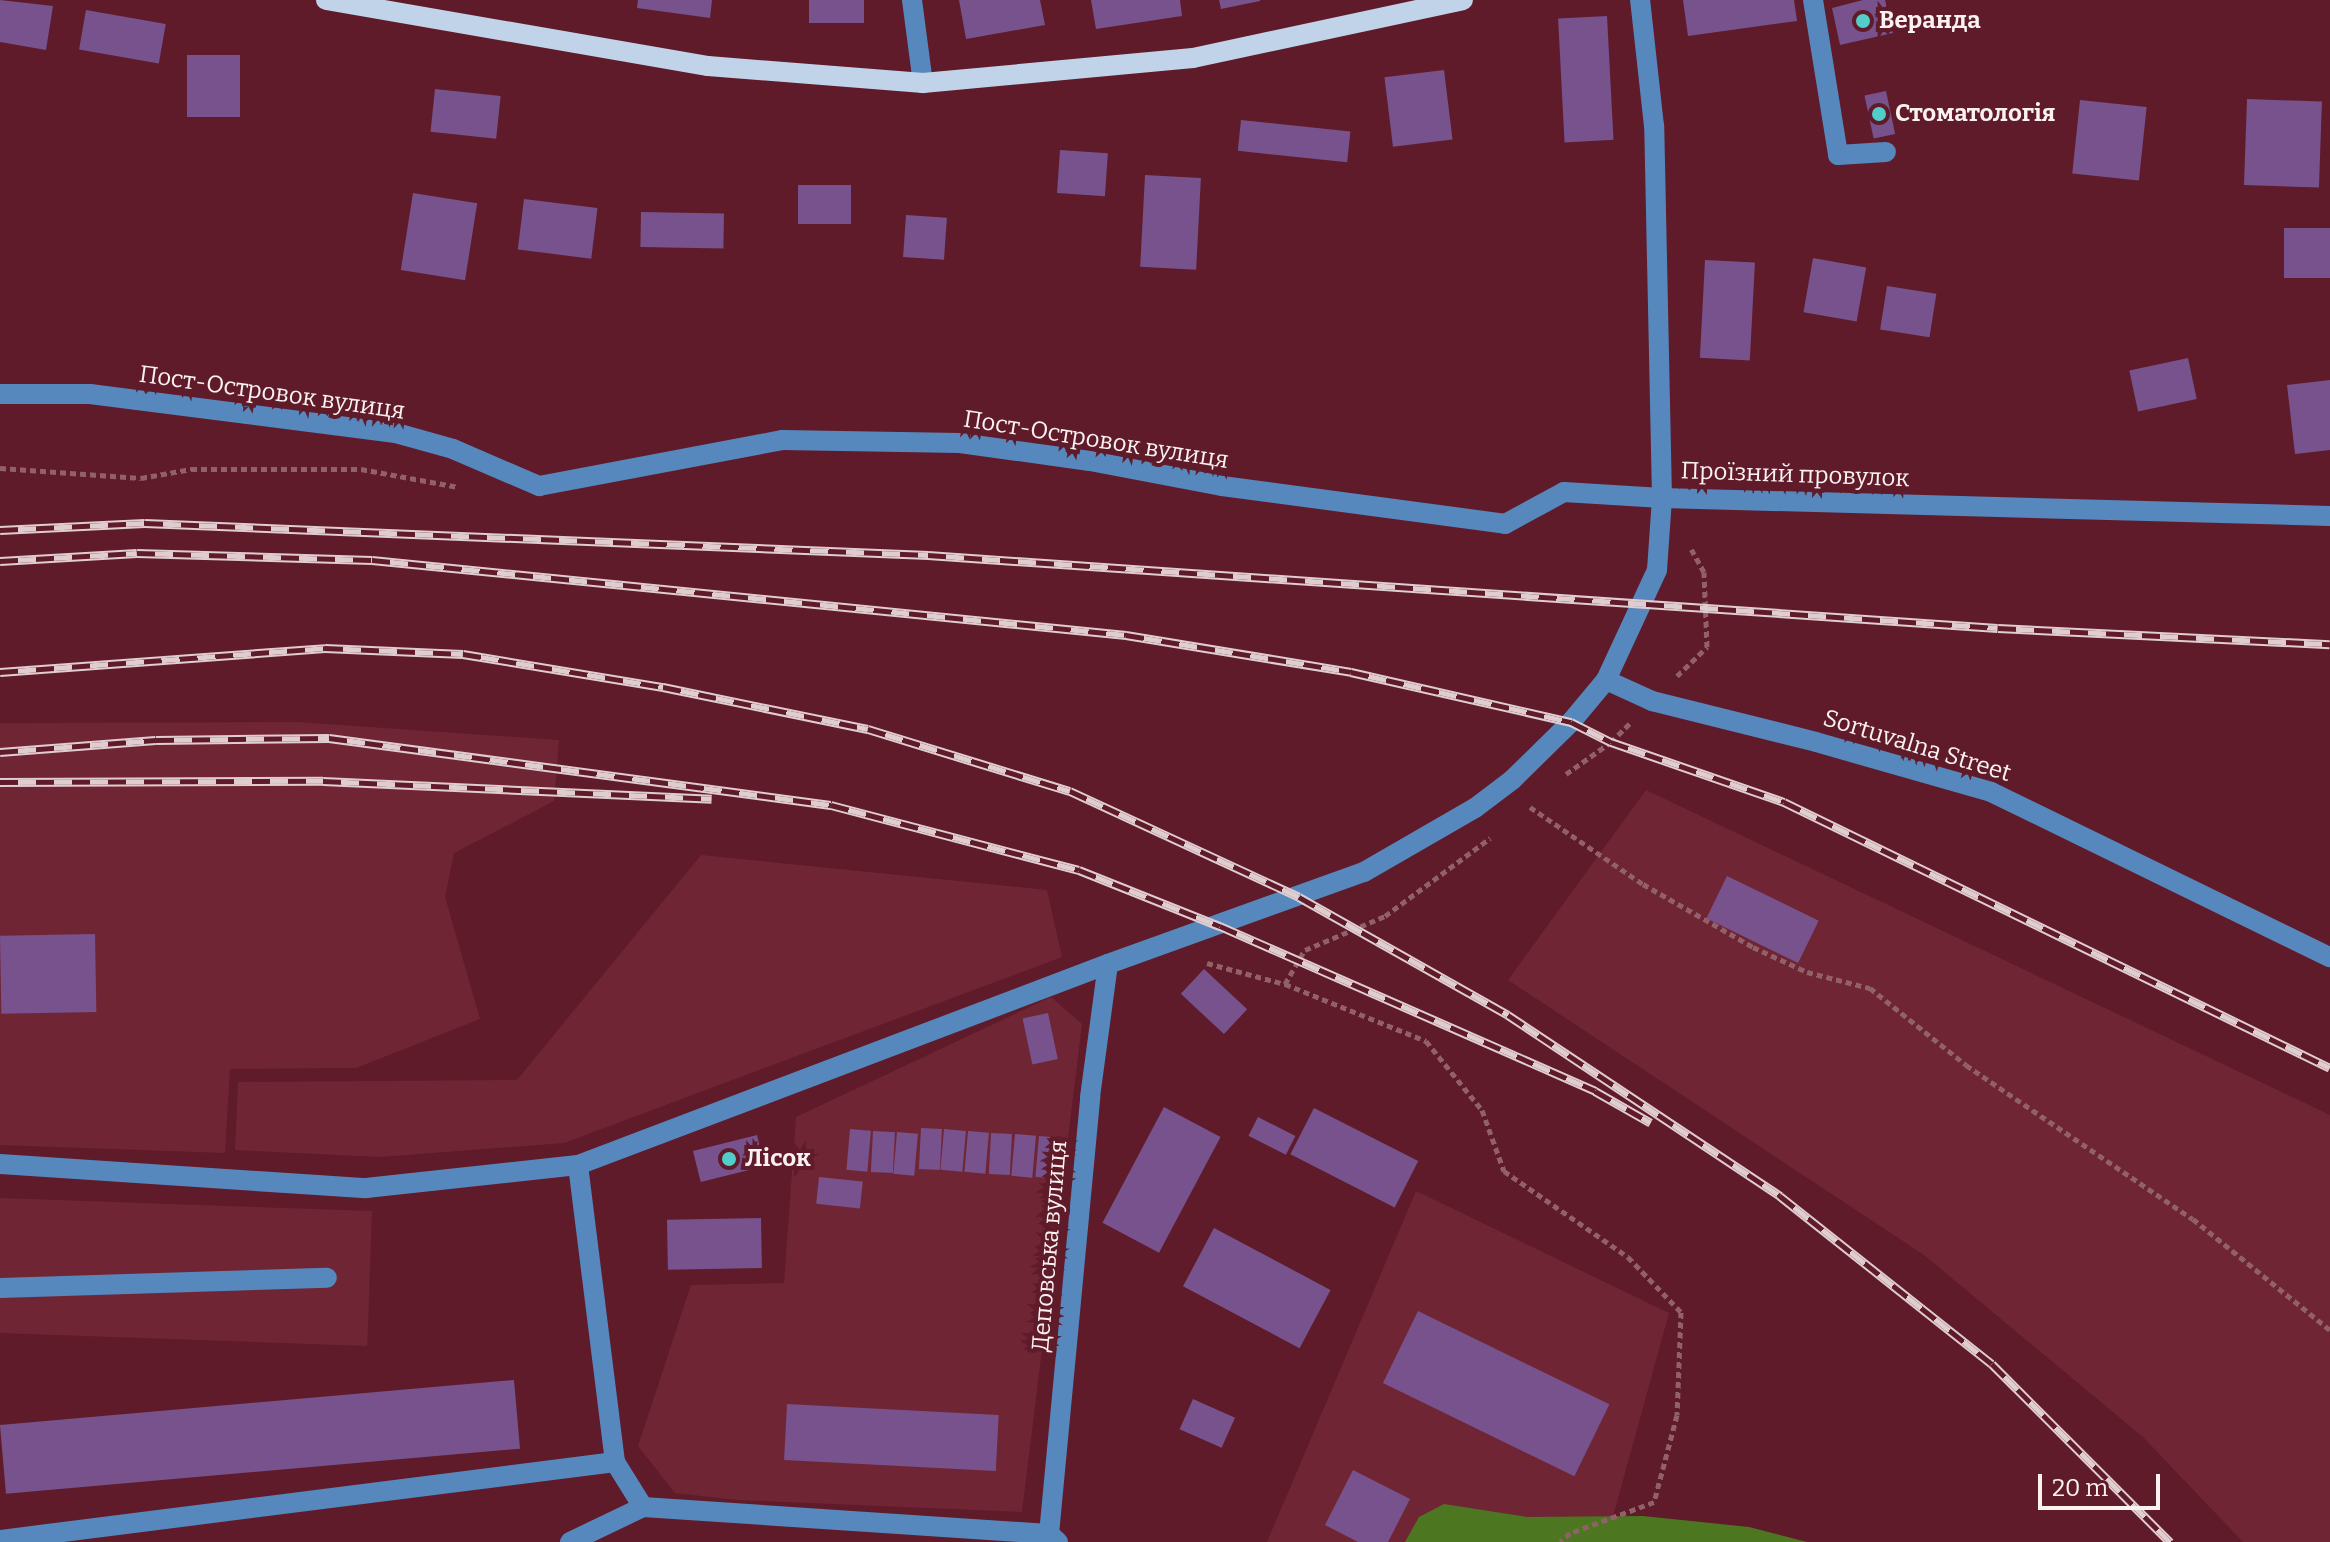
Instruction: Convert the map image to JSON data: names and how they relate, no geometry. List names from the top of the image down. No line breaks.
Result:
{"streets":{"street":["Пост-Островок вулиця","Проїзний провулок","Sortuvalna Street","Деповська вулиця"]},"crossings":[["Пост-Островок вулиця","Проїзний провулок"]],"places":["Веранда","Стоматологія","Лісок"],"scale_bar":"20 m"}
